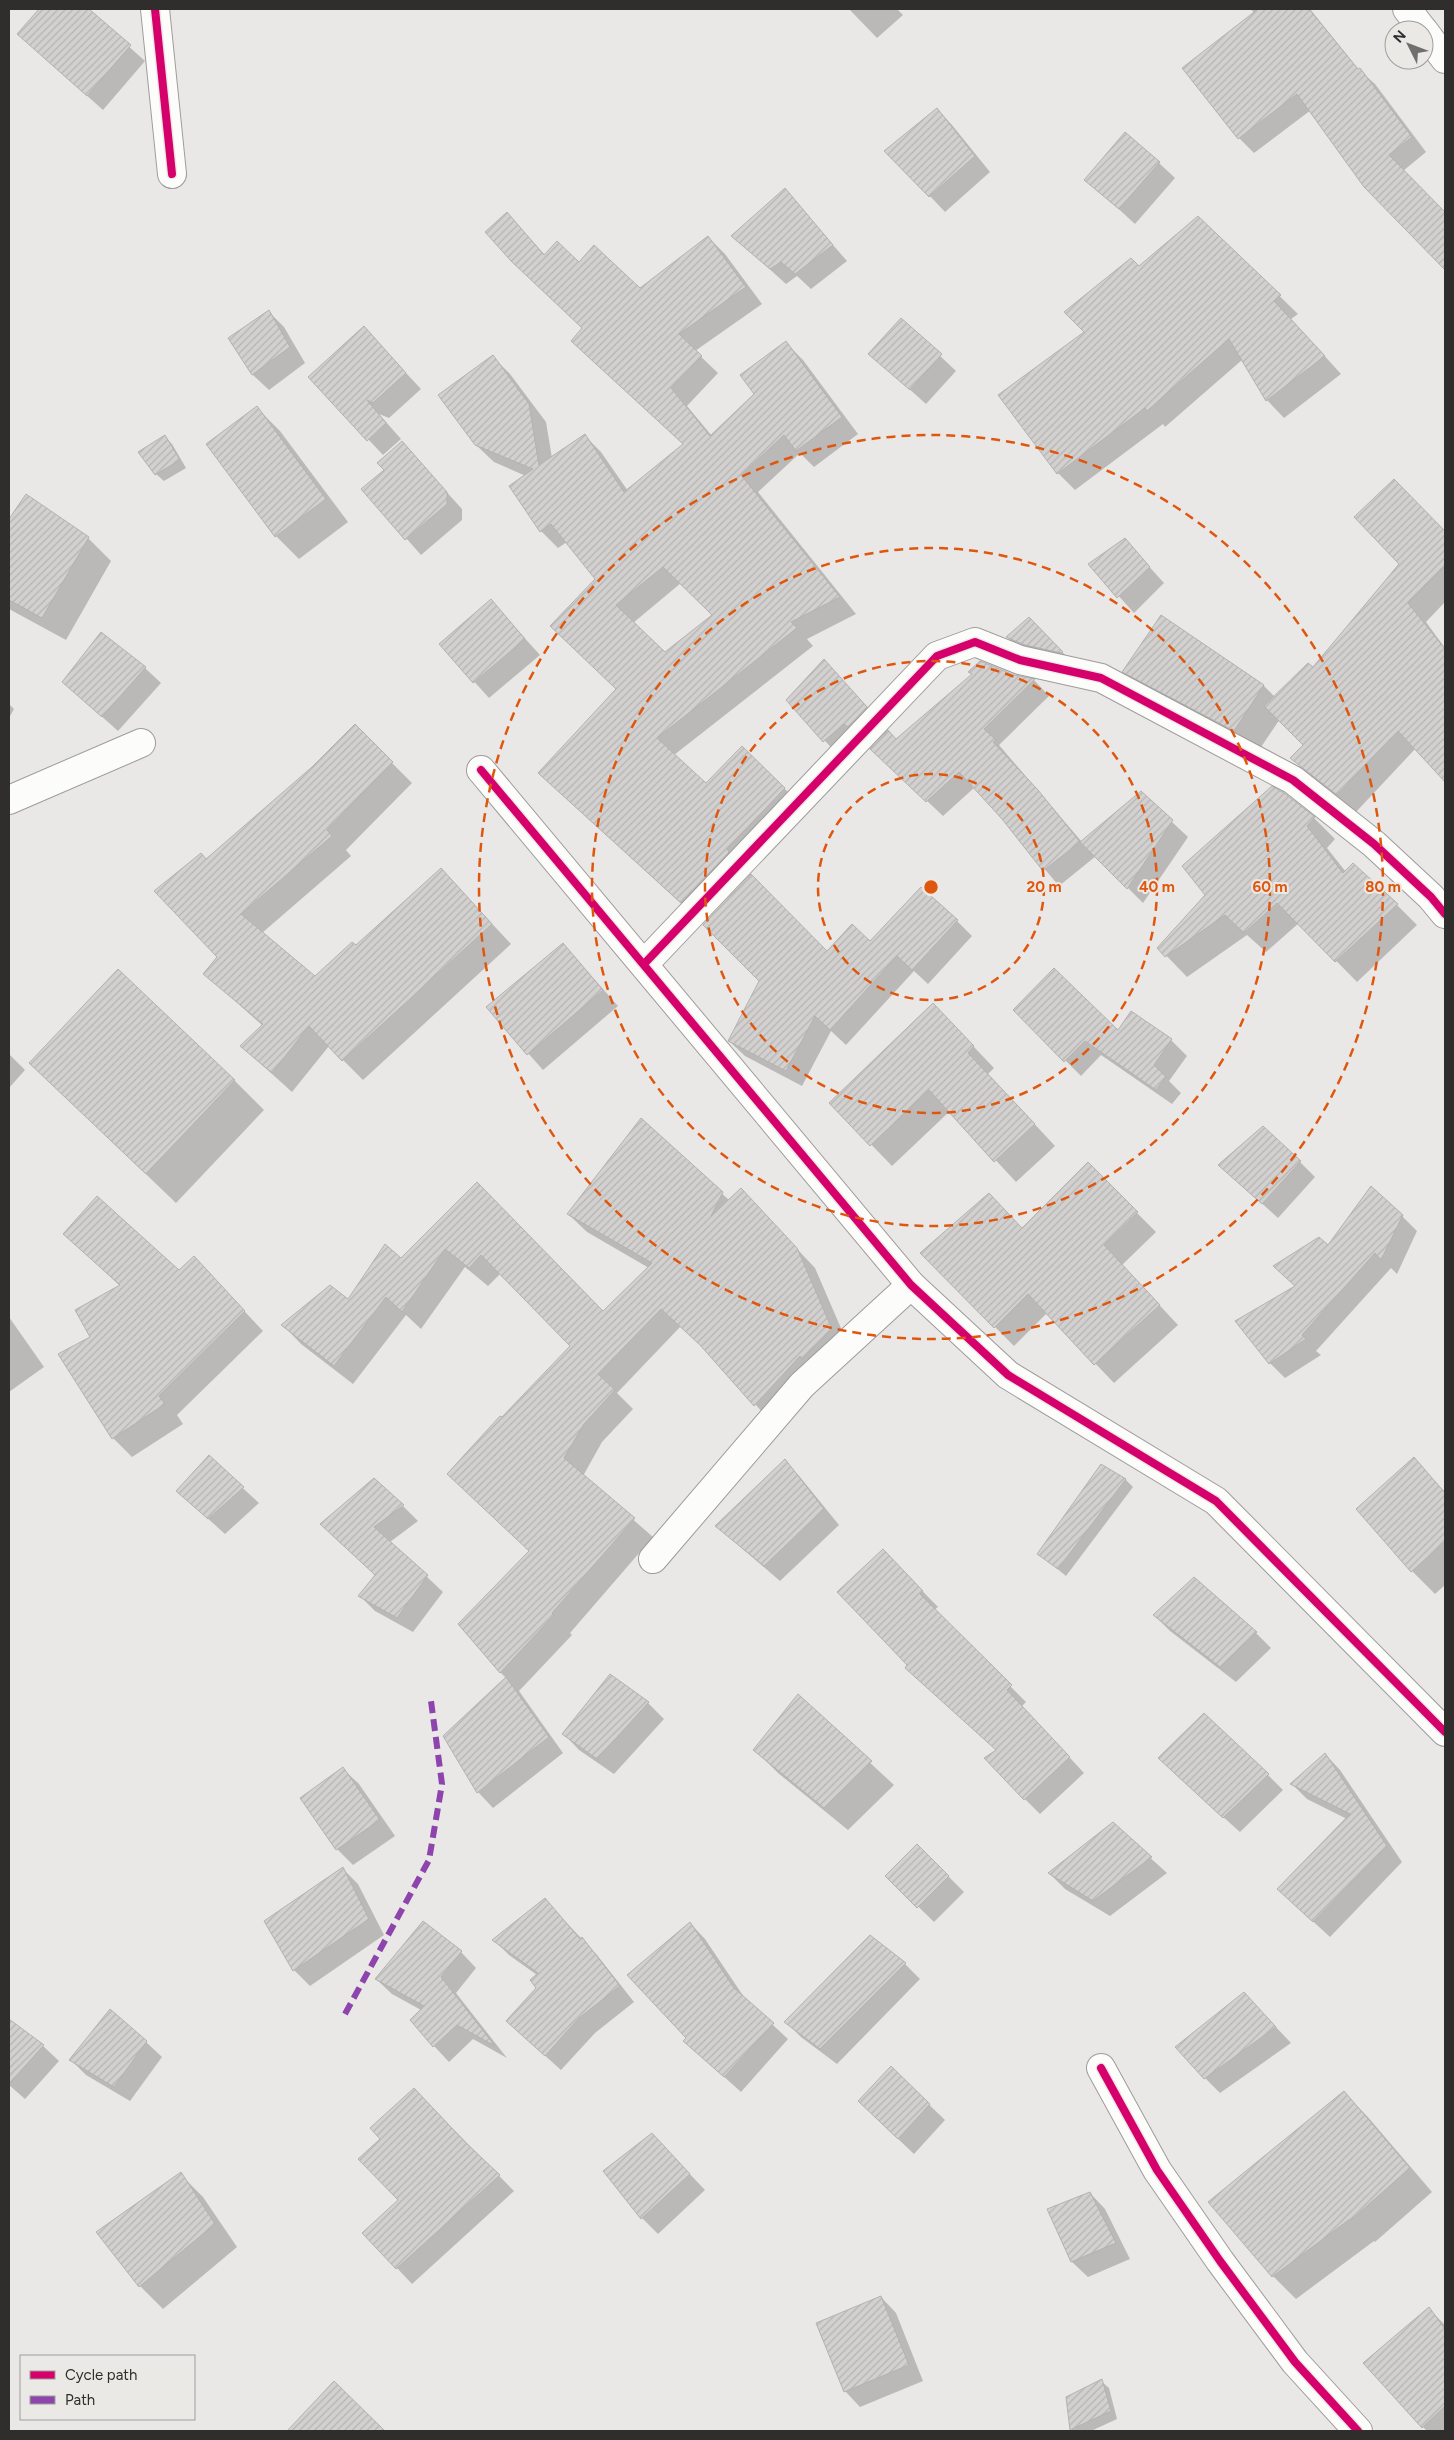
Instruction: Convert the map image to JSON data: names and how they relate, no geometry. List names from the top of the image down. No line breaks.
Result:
{"legend":["Cycle path","Path"],"north":"top left","rings":["20 m","40 m","60 m","80 m"]}
